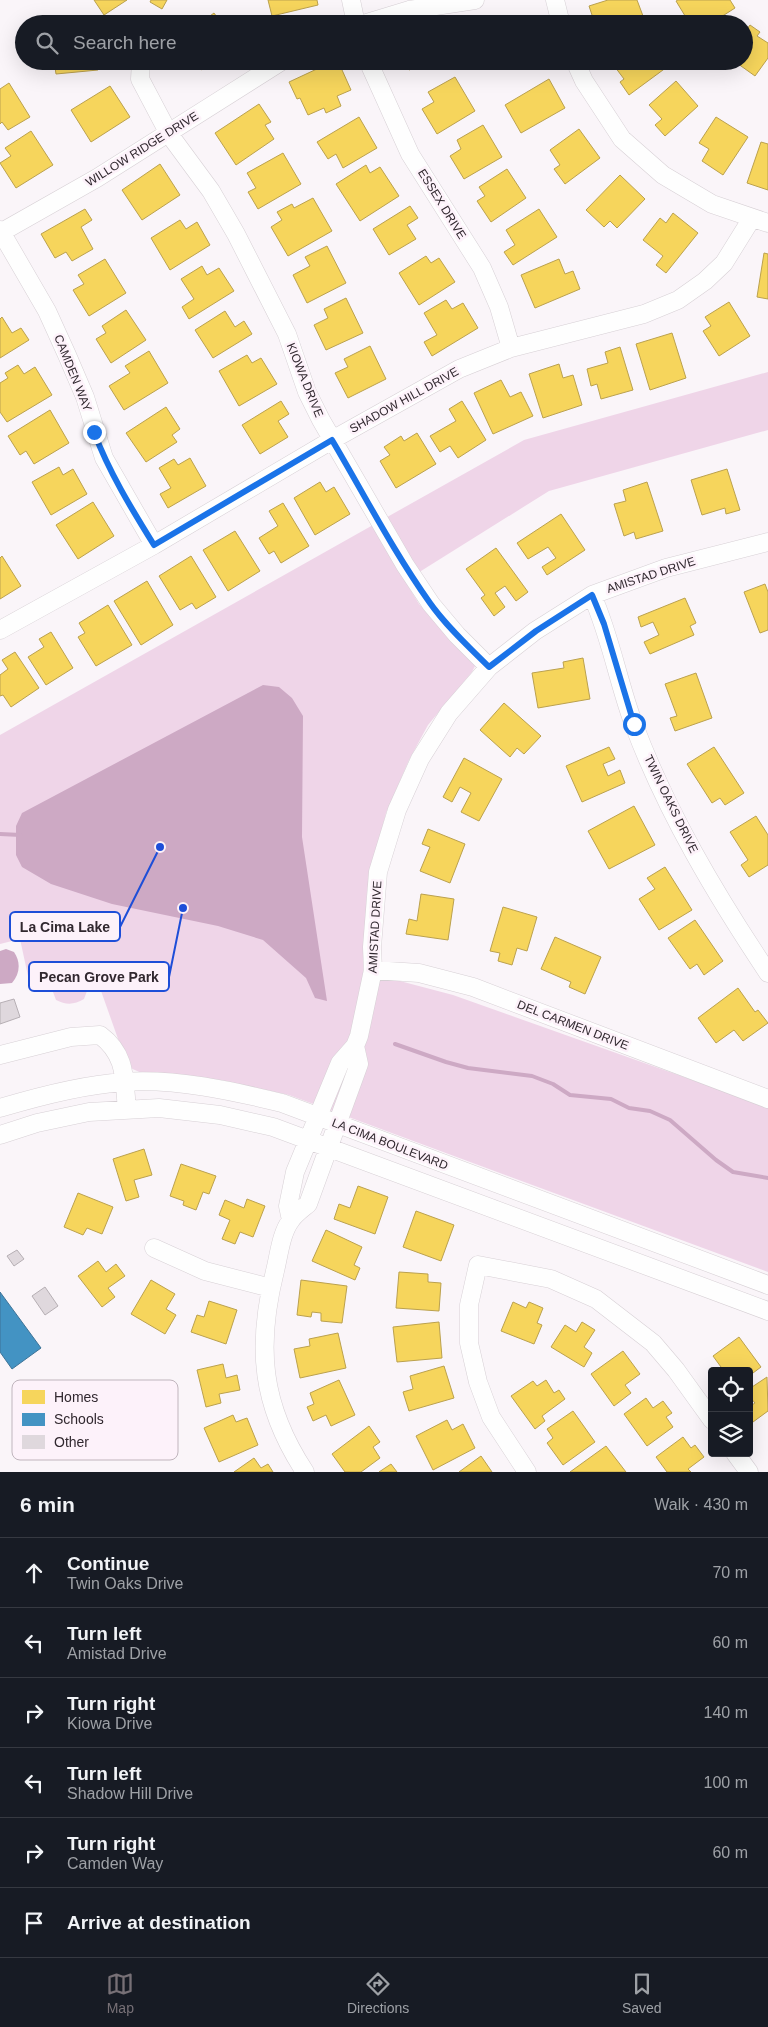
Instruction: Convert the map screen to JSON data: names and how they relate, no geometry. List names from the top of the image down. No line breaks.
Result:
{"streets":{"street":["WILLOW RIDGE DRIVE","ESSEX DRIVE","CAMDEN WAY","KIOWA DRIVE","SHADOW HILL DRIVE","AMISTAD DRIVE","TWIN OAKS DRIVE","DEL CARMEN DRIVE","LA CIMA BOULEVARD"]},"crossings":[["WILLOW RIDGE DRIVE","CAMDEN WAY"],["WILLOW RIDGE DRIVE","KIOWA DRIVE"],["ESSEX DRIVE","SHADOW HILL DRIVE"],["CAMDEN WAY","SHADOW HILL DRIVE"],["KIOWA DRIVE","SHADOW HILL DRIVE"],["KIOWA DRIVE","AMISTAD DRIVE"],["AMISTAD DRIVE","TWIN OAKS DRIVE"],["AMISTAD DRIVE","DEL CARMEN DRIVE"],["AMISTAD DRIVE","LA CIMA BOULEVARD"]],"places":["La Cima Lake","Pecan Grove Park"],"legend":["Homes","Schools","Other"],"page":{"search":"Search here","heading":["6 min","Walk · 430 m"],"list":[["Continue","Twin Oaks Drive","70 m"],["Turn left","Amistad Drive","60 m"],["Turn right","Kiowa Drive","140 m"],["Turn left","Shadow Hill Drive","100 m"],["Turn right","Camden Way","60 m"],"Arrive at destination"],"nav":["Map","Directions","Saved"]}}
